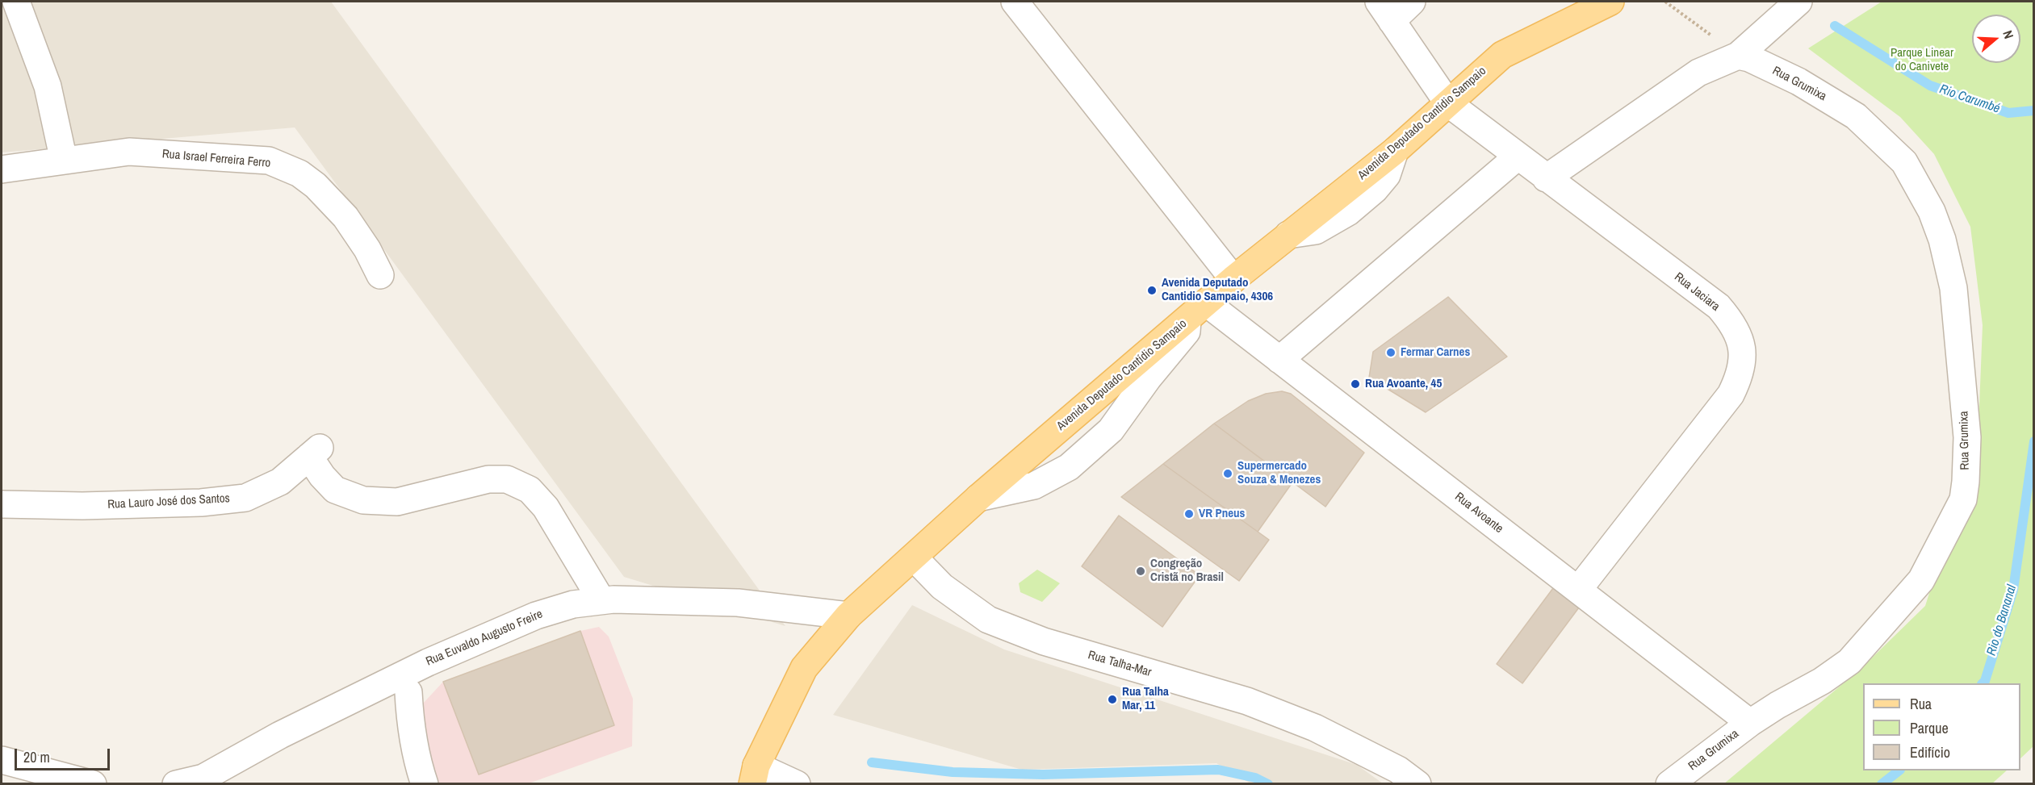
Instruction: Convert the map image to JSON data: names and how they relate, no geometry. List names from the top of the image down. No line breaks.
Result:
{"streets":{"main road":["Avenida Deputado Cantídio Sampaio"],"street":["Rua Grumixa","Rua Israel Ferreira Ferro","Rua Jaciara","Rua Lauro José dos Santos","Rua Avoante","Rua Euvaldo Augusto Freire","Rua Talha-Mar"]},"crossings":[["Rua Grumixa","Rua Avoante"],["Avenida Deputado Cantídio Sampaio","Rua Jaciara"],["Avenida Deputado Cantídio Sampaio","Rua Avoante"],["Avenida Deputado Cantídio Sampaio","Rua Euvaldo Augusto Freire"],["Avenida Deputado Cantídio Sampaio","Rua Talha-Mar"],["Rua Jaciara","Rua Avoante"],["Rua Lauro José dos Santos","Rua Euvaldo Augusto Freire"]],"water":["Rio Carumbé","Rio do Bananal"],"parks":["Parque Linear do Canivete"],"places":["Avenida Deputado Cantidio Sampaio, 4306","Fermar Carnes","Rua Avoante, 45","Supermercado Souza & Menezes","VR Pneus","Congreção Cristã no Brasil","Rua Talha Mar, 11"],"legend":["Rua","Parque","Edifício"],"scale_bar":"20 m","north":"right"}
